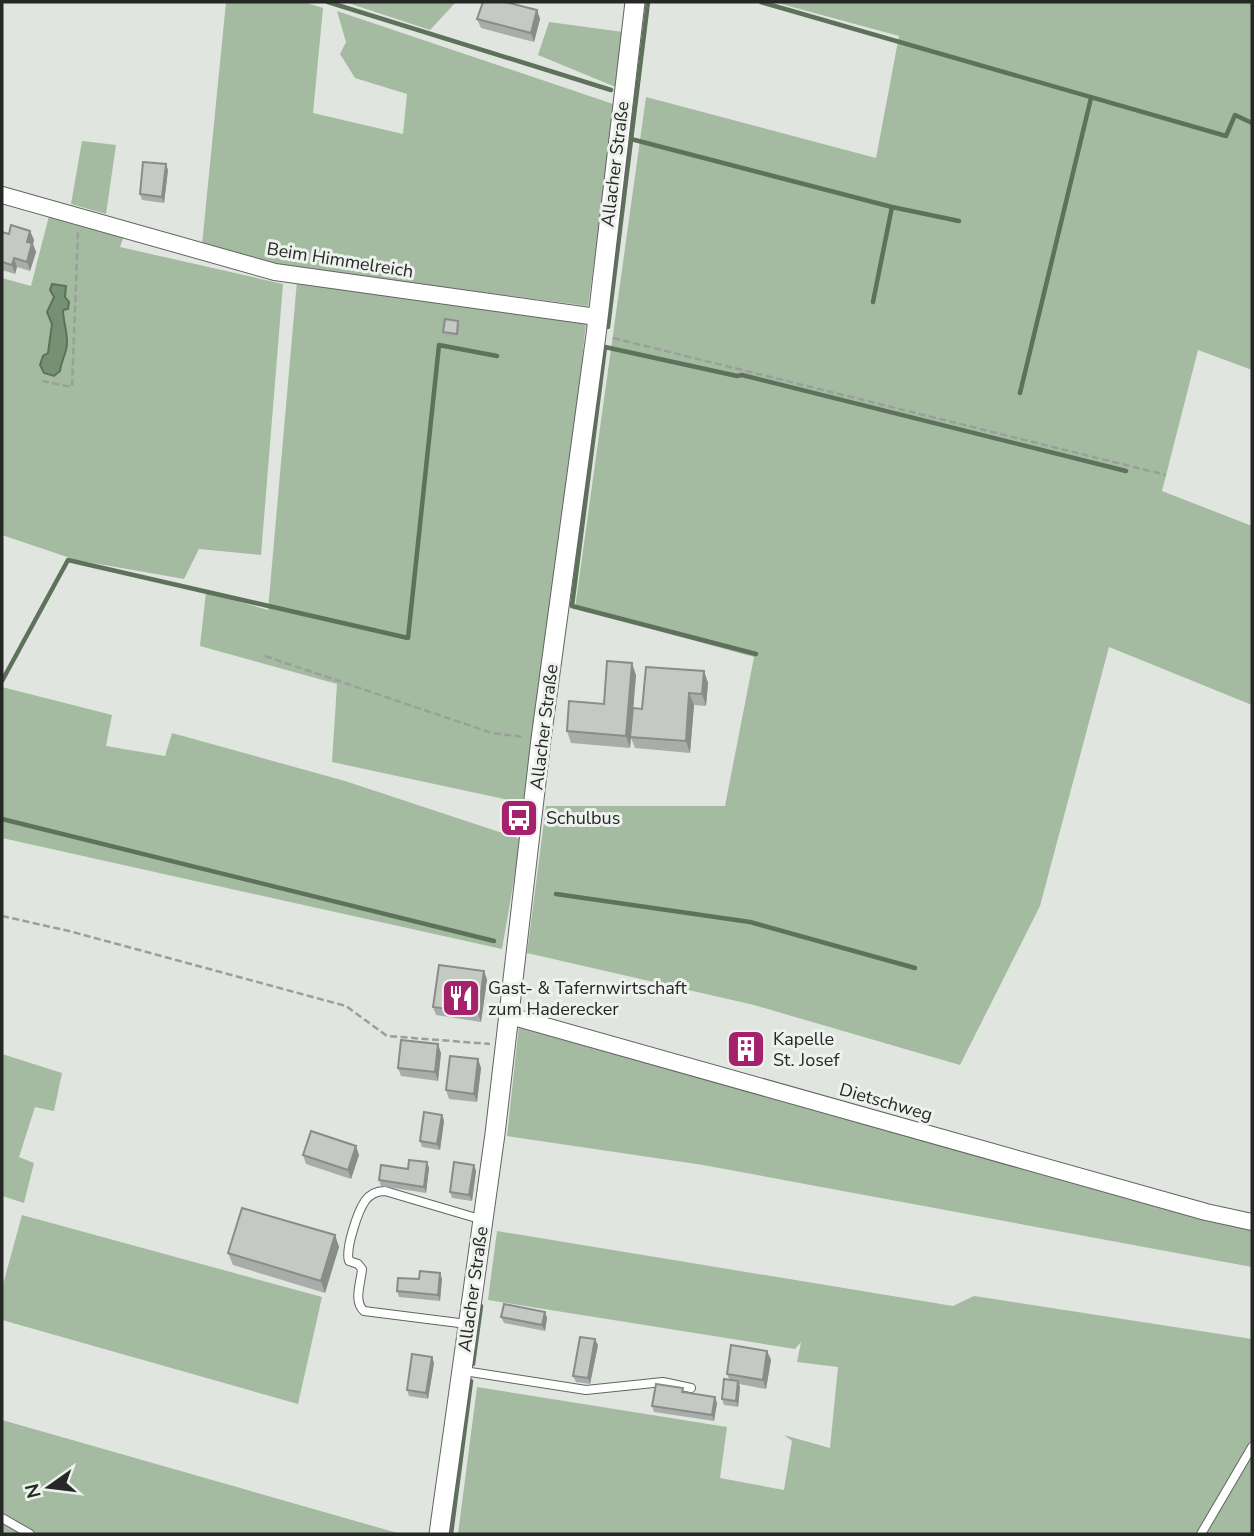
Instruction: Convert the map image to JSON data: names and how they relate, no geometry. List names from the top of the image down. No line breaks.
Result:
{"streets":{"street":["Allacher Straße","Beim Himmelreich","Dietschweg"]},"crossings":[["Allacher Straße","Beim Himmelreich"],["Allacher Straße","Dietschweg"]],"places":{"bus stop":["Schulbus"],"restaurant":["Gast- & Tafernwirtschaft zum Haderecker"],"building":["Kapelle St. Josef"]},"north":"left"}
